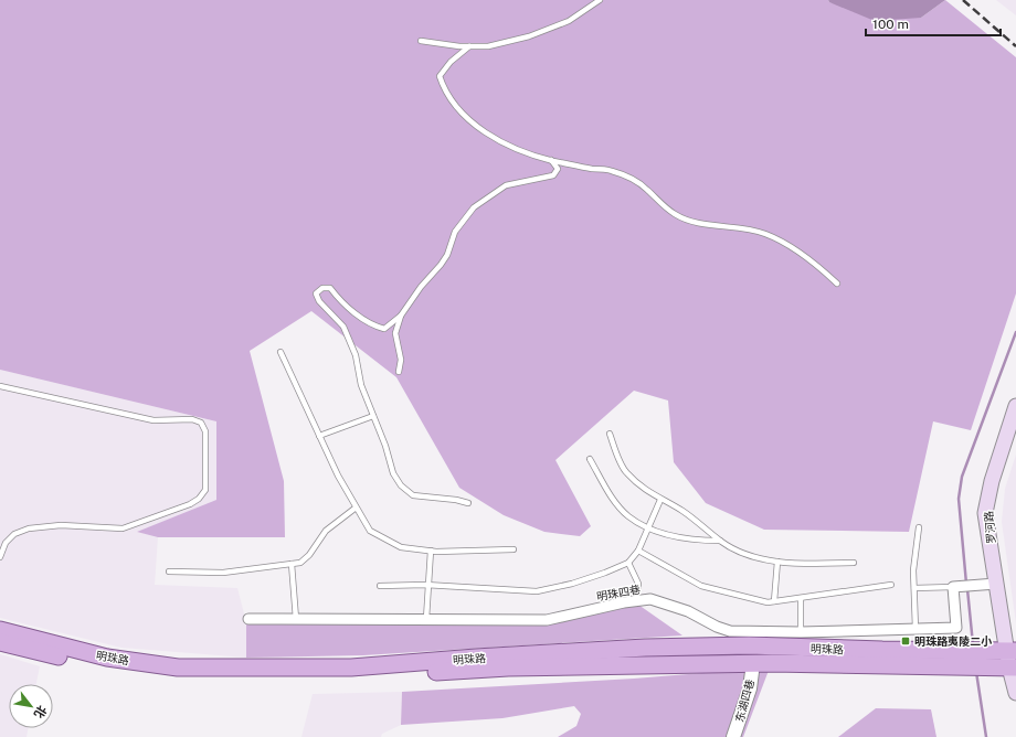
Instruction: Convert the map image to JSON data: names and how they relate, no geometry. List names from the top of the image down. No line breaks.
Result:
{"streets":{"main road":["罗河路","明珠路"],"street":["明珠四巷","东湖四巷"]},"crossings":[["明珠路","东湖四巷"]],"places":{"transit":["明珠路夷陵二小"]},"scale_bar":"100 m","north":"bottom right"}
